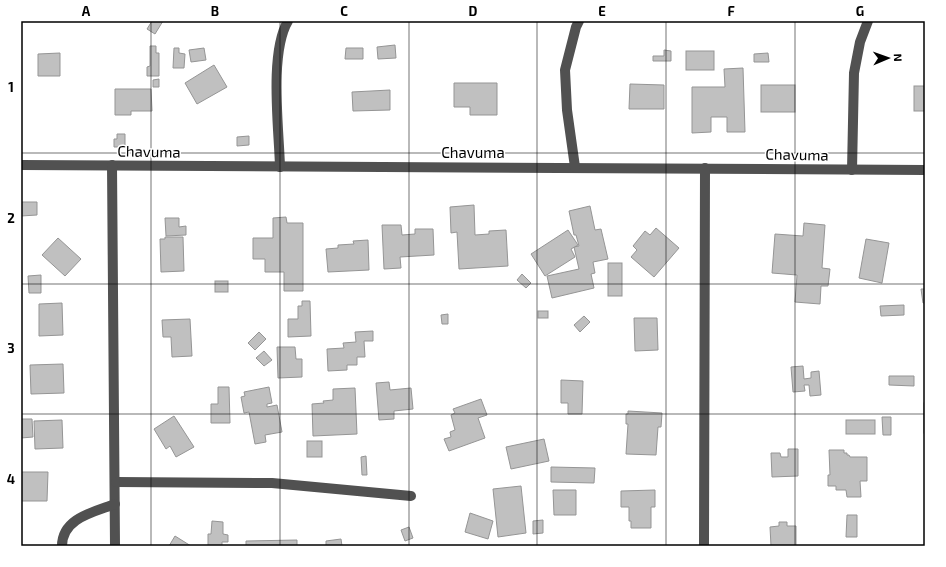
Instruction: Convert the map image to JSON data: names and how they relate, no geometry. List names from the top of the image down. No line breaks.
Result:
{"streets":{"street":["Chavuma"]},"north":"right","grid":{"columns":["A","B","C","D","E","F","G"],"rows":["1","2","3","4"]}}
